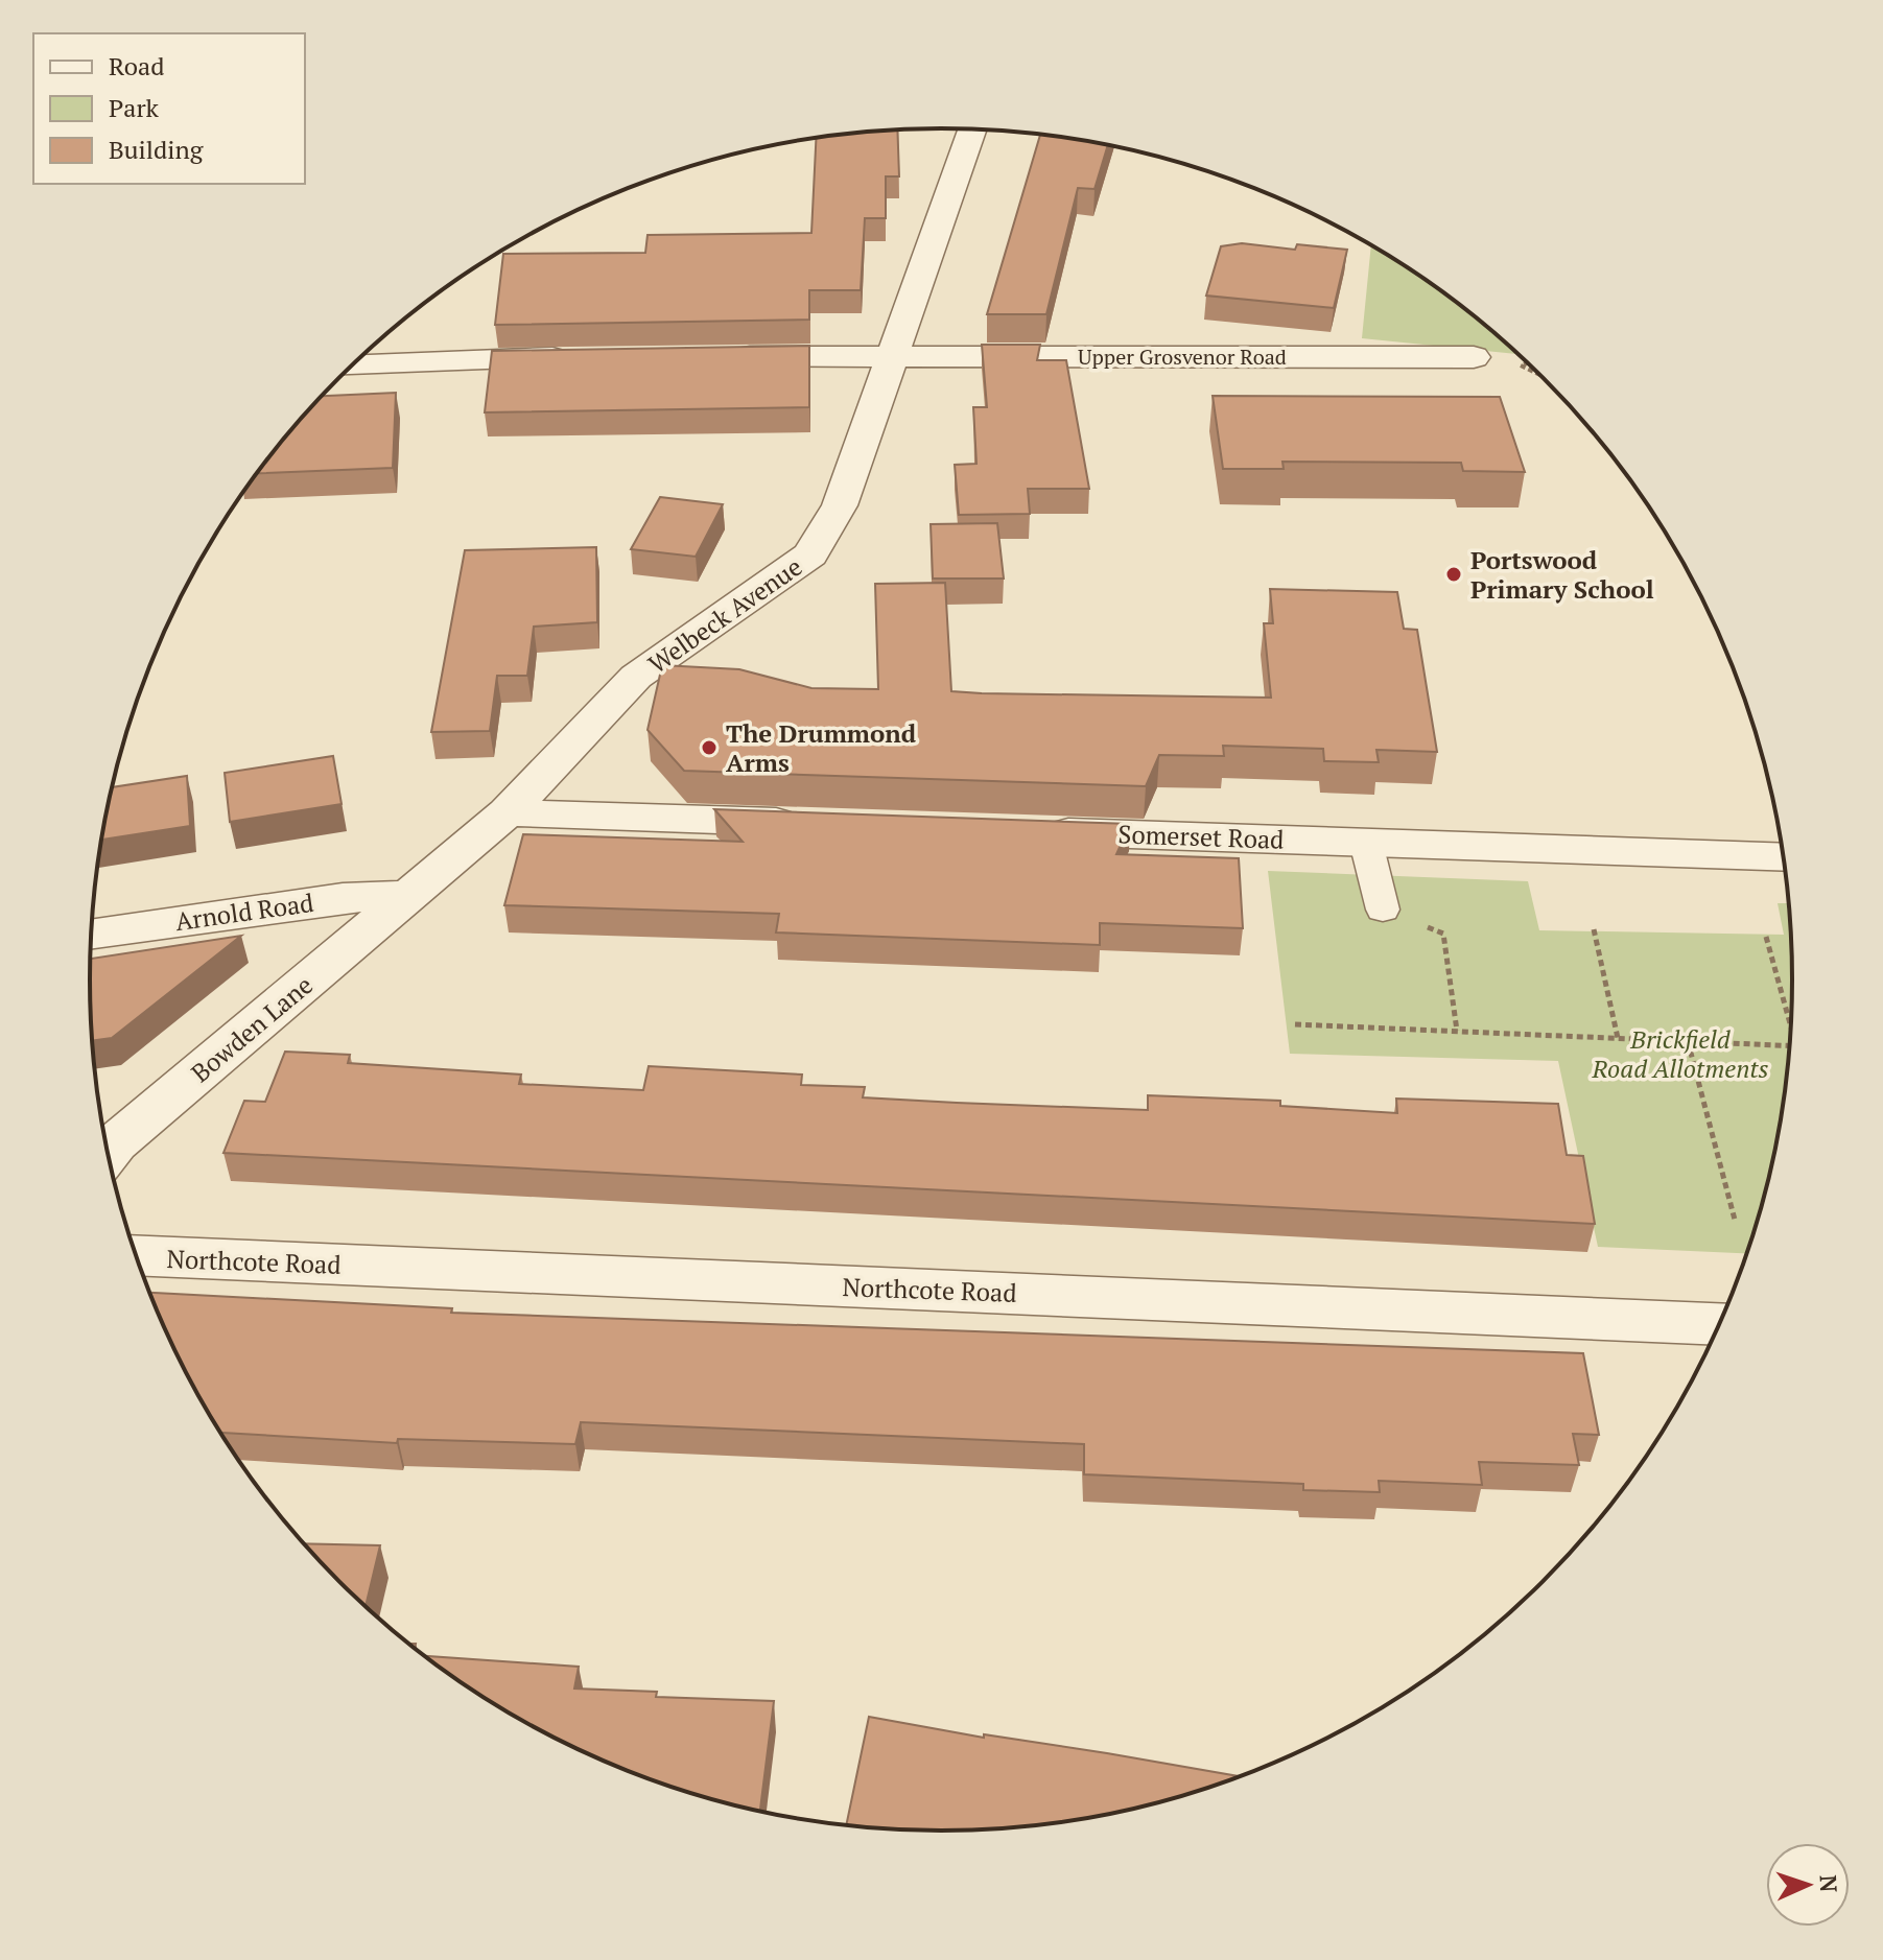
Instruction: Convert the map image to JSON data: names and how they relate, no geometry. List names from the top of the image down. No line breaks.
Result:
{"streets":{"street":["Upper Grosvenor Road","Welbeck Avenue","Somerset Road","Arnold Road","Bowden Lane","Northcote Road"]},"crossings":[["Upper Grosvenor Road","Welbeck Avenue"],["Welbeck Avenue","Arnold Road"],["Welbeck Avenue","Bowden Lane"],["Arnold Road","Bowden Lane"]],"parks":["Brickfield Road Allotments"],"places":["Portswood Primary School","The Drummond Arms"],"legend":["Road","Park","Building"],"north":"right"}
